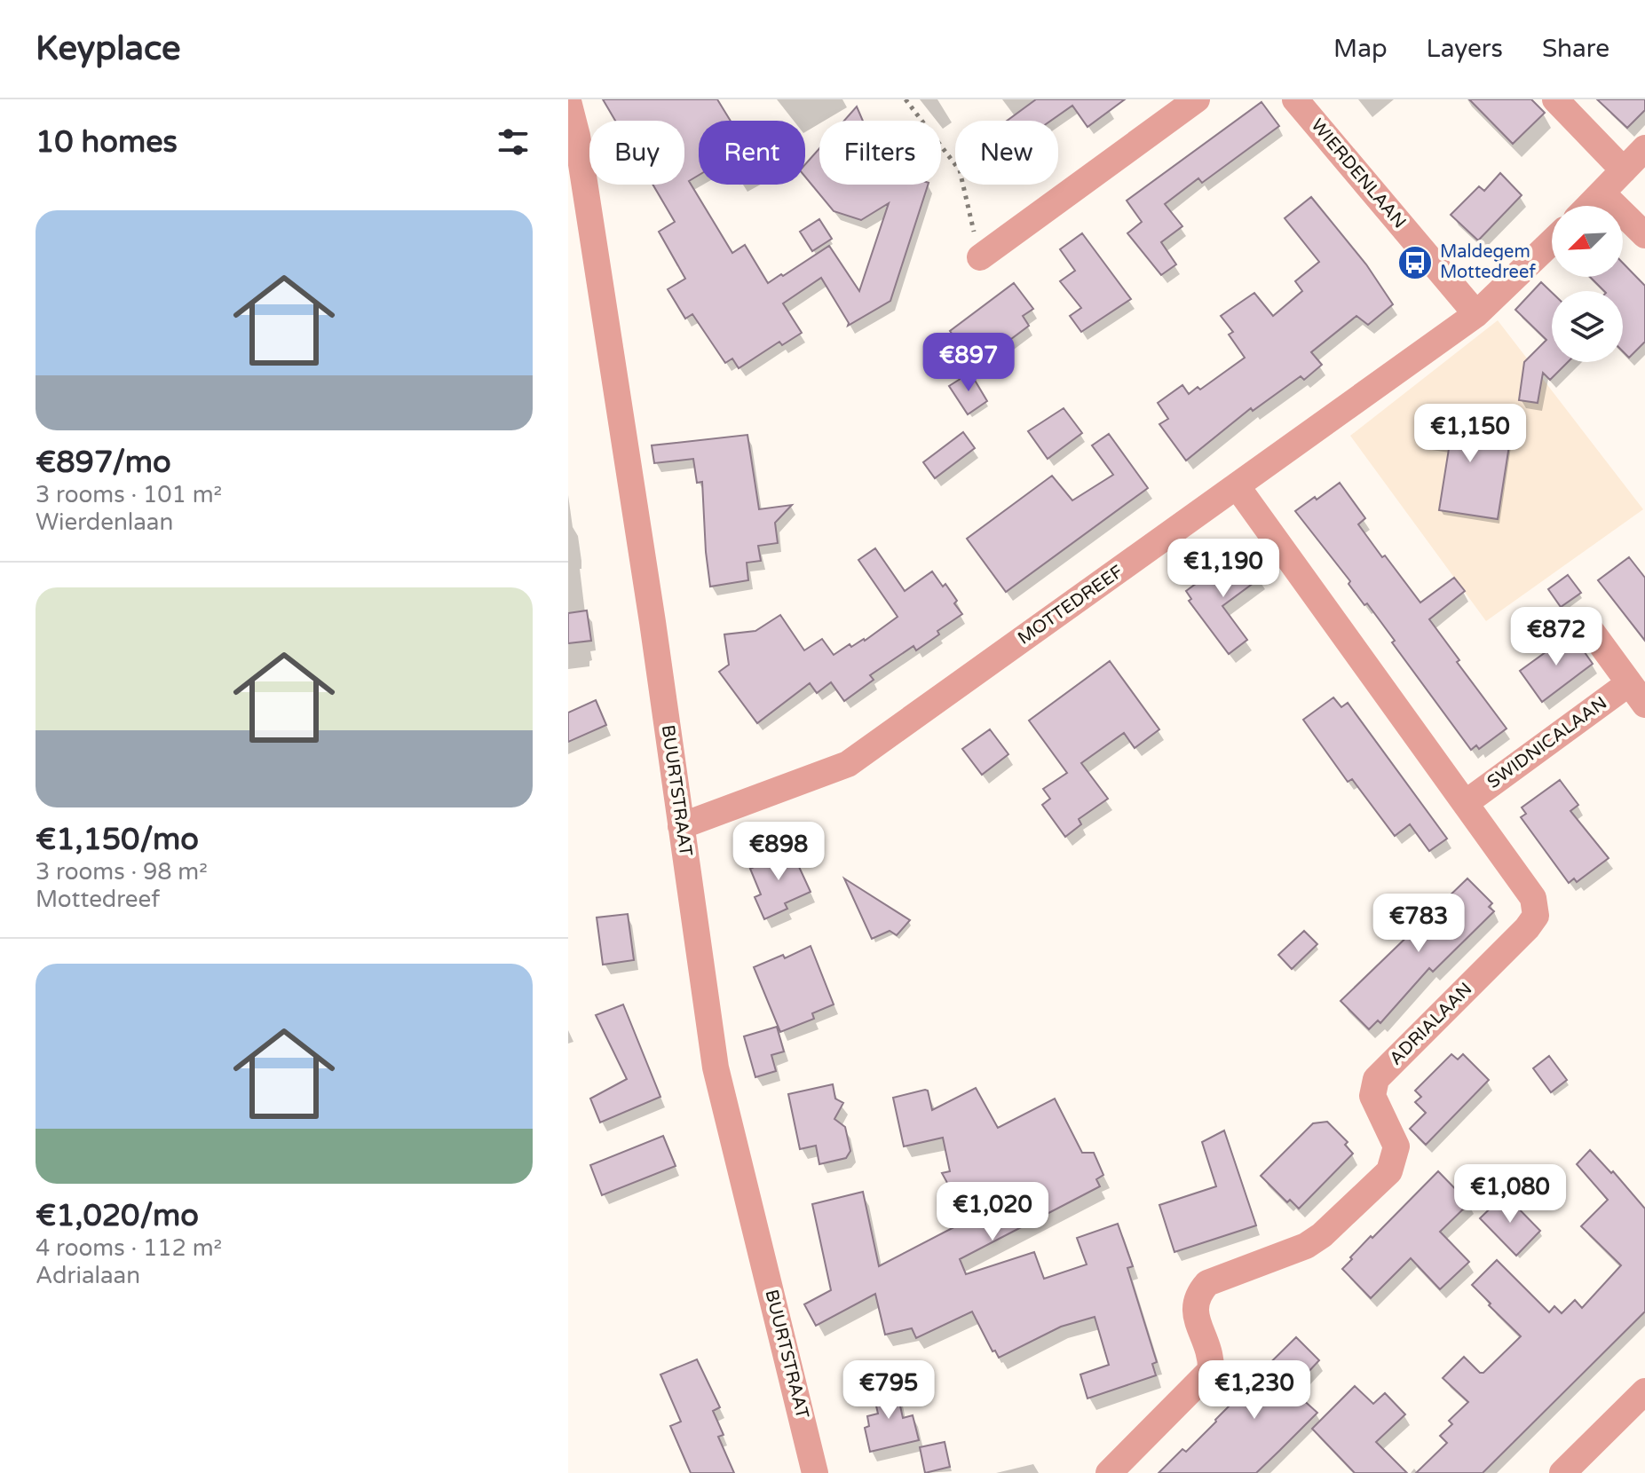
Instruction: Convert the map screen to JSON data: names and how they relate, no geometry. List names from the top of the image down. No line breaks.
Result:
{"streets":{"street":["WIERDENLAAN","MOTTEDREEF","SWIDNICALAAN","BUURTSTRAAT","ADRIALAAN"]},"crossings":[["WIERDENLAAN","MOTTEDREEF"],["MOTTEDREEF","BUURTSTRAAT"],["MOTTEDREEF","ADRIALAAN"],["SWIDNICALAAN","ADRIALAAN"]],"places":{"bus stop":["Maldegem Mottedreef"]},"north":"bottom left","page":{"header":"Keyplace","nav":["Map","Layers","Share"],"heading":"10 homes","chip":["Buy","Rent","Filters","New"],"list":[{"name":"€897/mo","note":"3 rooms · 101 m² · Wierdenlaan"},{"name":"€1,150/mo","note":"3 rooms · 98 m² · Mottedreef"},{"name":"€1,020/mo","note":"4 rooms · 112 m² · Adrialaan"}],"price":["€897","€1,150","€1,190","€872","€898","€783","€1,080","€1,020","€795","€1,230"]}}
